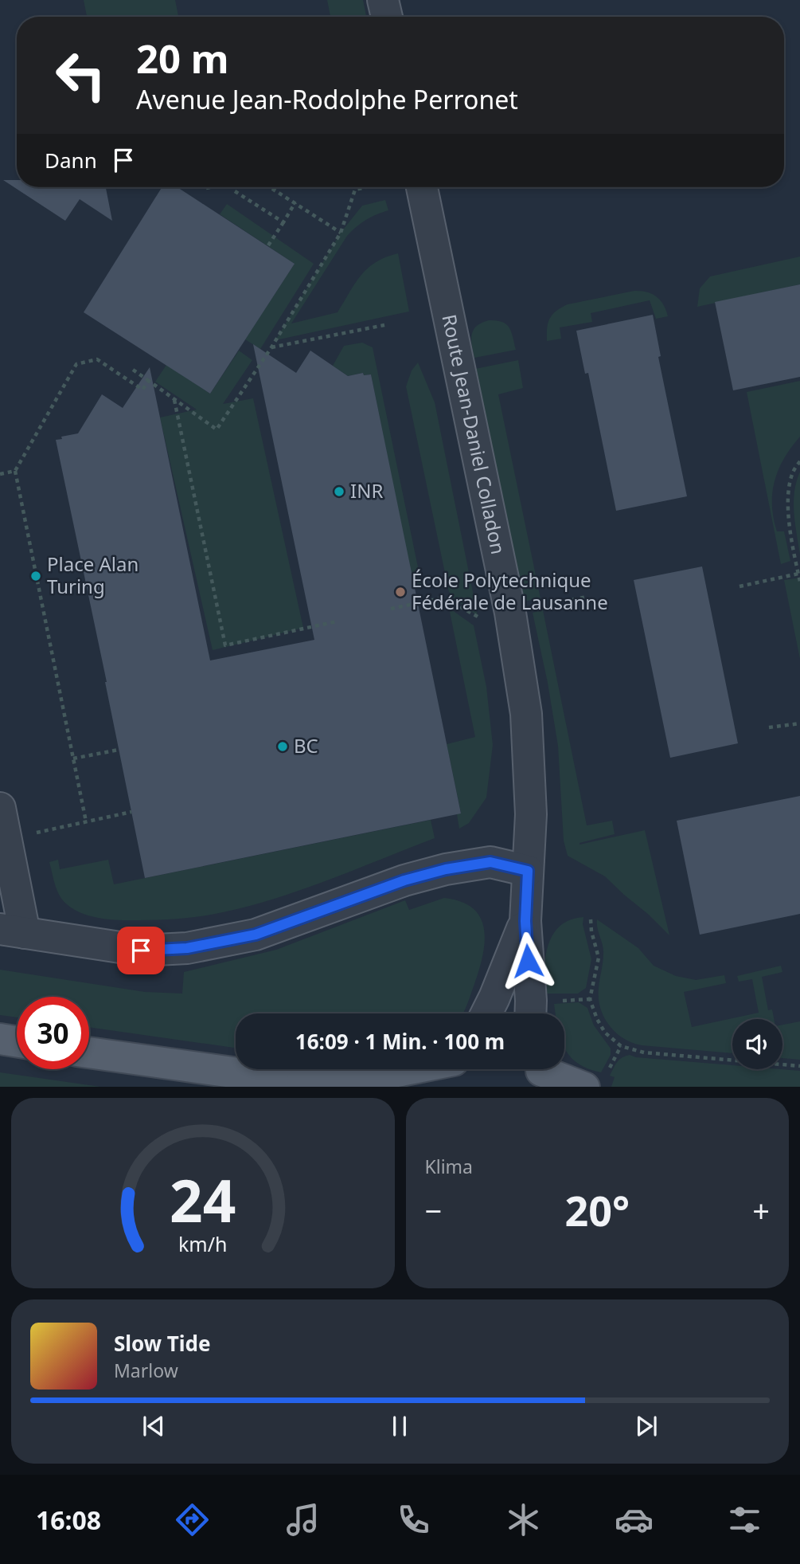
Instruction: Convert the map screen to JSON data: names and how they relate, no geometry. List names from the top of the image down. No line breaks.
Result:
{"streets":{"street":["Route Jean-Daniel Colladon"]},"places":["INR","Place Alan Turing","École Polytechnique Fédérale de Lausanne","BC"],"page":{"turn":["20 m","Avenue Jean-Rodolphe Perronet"],"then":"Dann","limit":"30","trip":"16:09 · 1 Min. · 100 m","tile":"Klima","heat":["−","20°","+"],"song":["Slow Tide","Marlow"],"tabs":"16:08","gauge":["24","km/h"]}}
